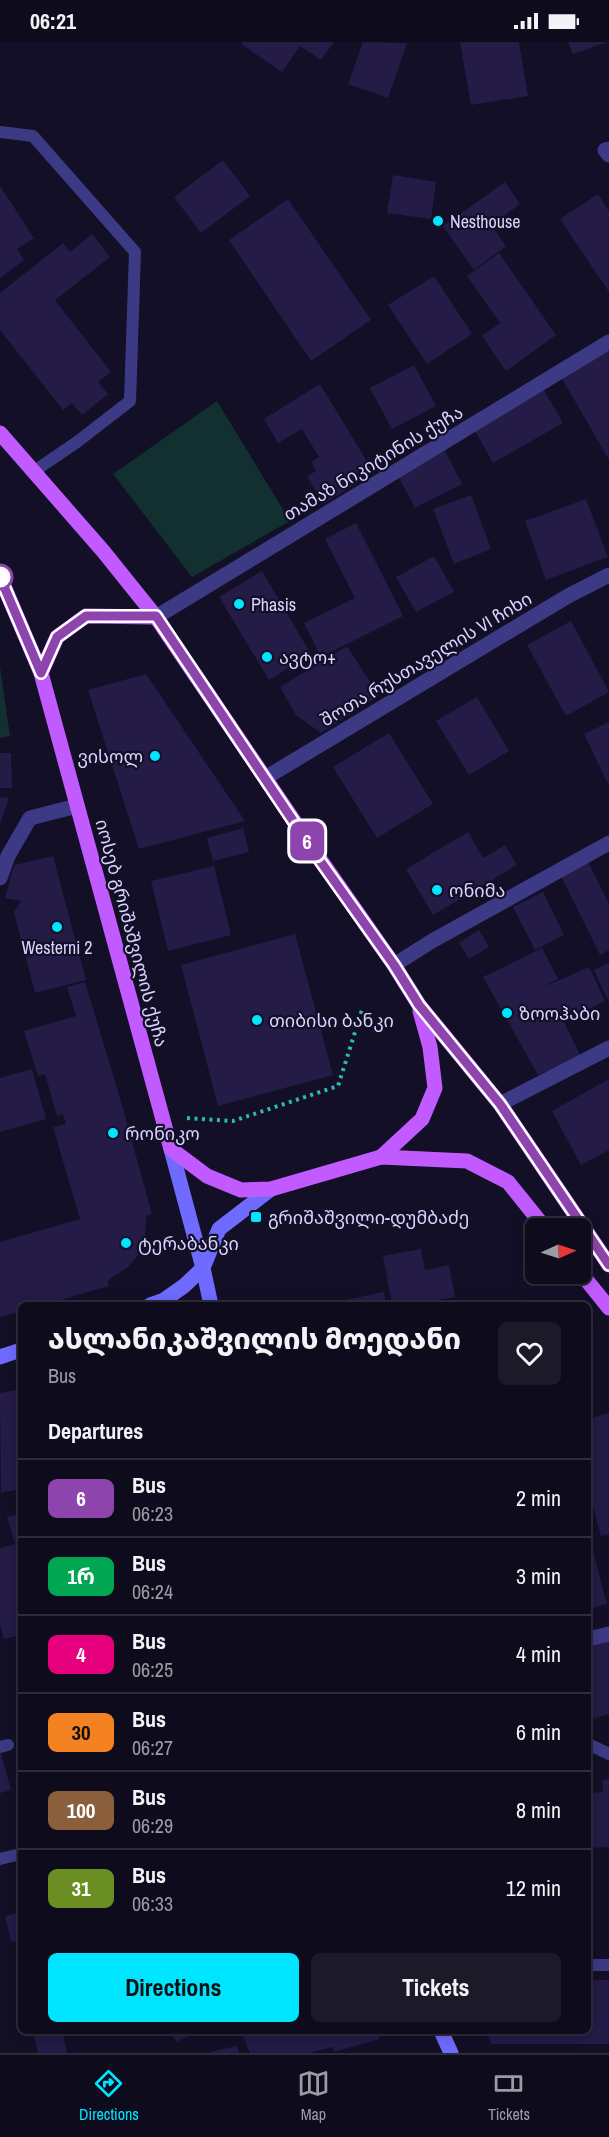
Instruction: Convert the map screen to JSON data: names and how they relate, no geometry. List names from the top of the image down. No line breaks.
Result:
{"streets":{"main road":["იოსებ გრიშაშვილის ქუჩა"],"street":["თამაზ ნიკიტინის ქუჩა","შოთა რუსთაველის VI ჩიხი"]},"places":{"other":["Nesthouse","Phasis","ავტო+","ვისოლ","ონიმა","Westerni 2","ზოოჰაბი","თიბისი ბანკი","რონიკო","ტერაბანკი"],"transit":["გრიშაშვილი-დუმბაძე"]},"lines":["bus line 6"],"north":"right","page":{"status":"06:21","on_map":"6","heading":[["ასლანიკაშვილის მოედანი","Bus"],"Departures"],"list":[{"mark":"6","name":"Bus","note":"06:23","value":"2 min"},{"mark":"1რ","name":"Bus","note":"06:24","value":"3 min"},{"mark":"4","name":"Bus","note":"06:25","value":"4 min"},{"mark":"30","name":"Bus","note":"06:27","value":"6 min"},{"mark":"100","name":"Bus","note":"06:29","value":"8 min"},{"mark":"31","name":"Bus","note":"06:33","value":"12 min"}],"buttons":["Directions","Tickets"],"tabs":["Directions","Map","Tickets"]}}
